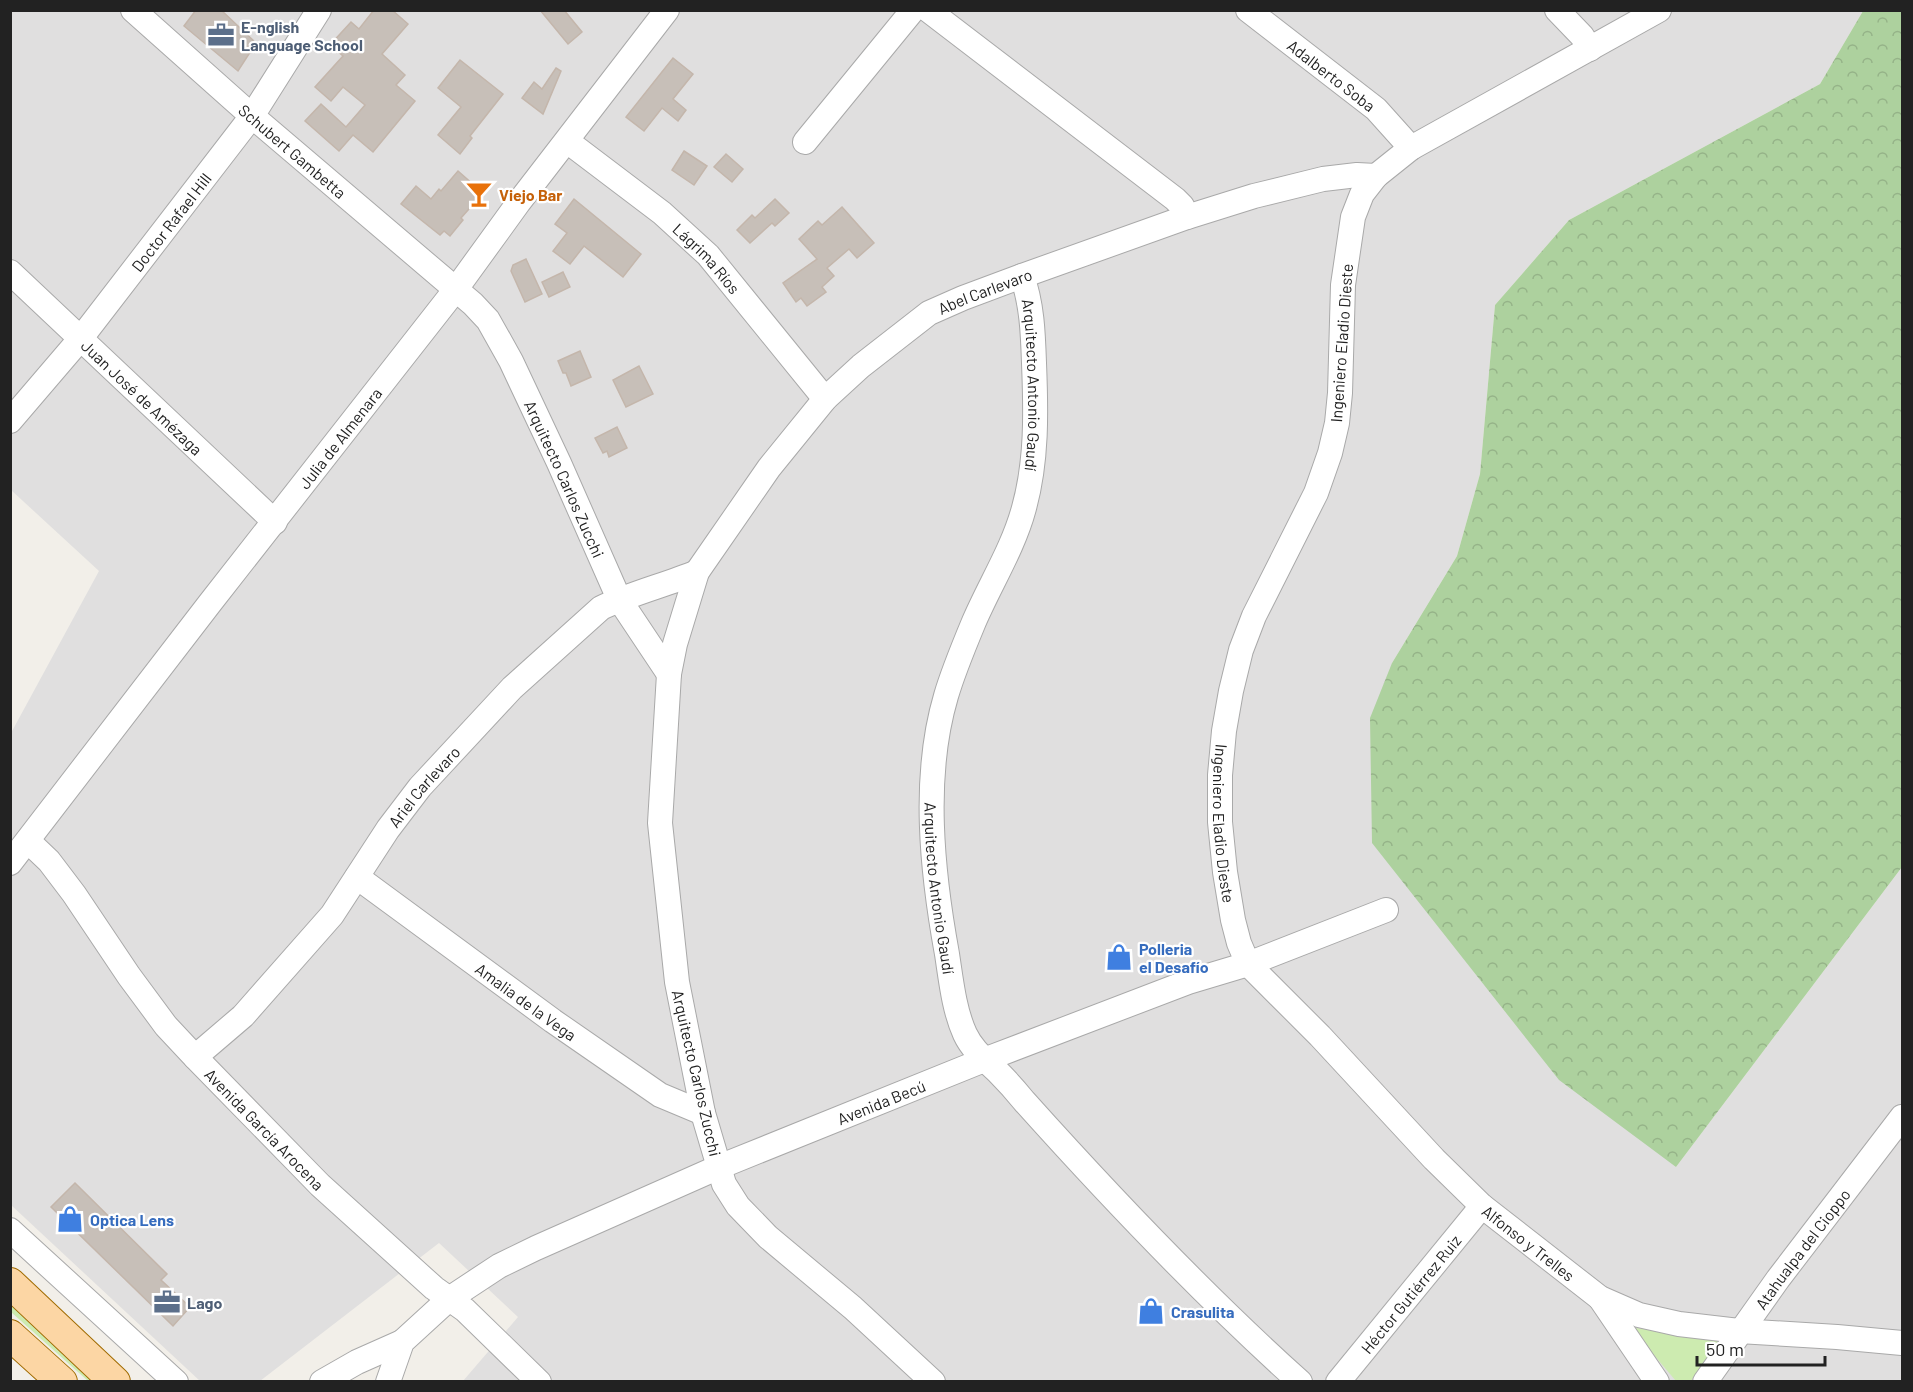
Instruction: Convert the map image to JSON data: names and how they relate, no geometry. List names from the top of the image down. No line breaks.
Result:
{"streets":{"street":["Adalberto Soba","Schubert Gambetta","Doctor Rafael Hill","Lágrima Ríos","Abel Carlevaro","Ingeniero Eladio Dieste","Arquitecto Antonio Gaudí","Juan José de Amézaga","Julia de Almenara","Arquitecto Carlos Zucchi","Ariel Carlevaro","Amalia de la Vega","Avenida Becú","Avenida García Arocena","Alfonso y Trelles","Atahualpa del Cioppo","Héctor Gutiérrez Ruiz"]},"crossings":[["Adalberto Soba","Ingeniero Eladio Dieste"],["Schubert Gambetta","Doctor Rafael Hill"],["Schubert Gambetta","Julia de Almenara"],["Schubert Gambetta","Arquitecto Carlos Zucchi"],["Doctor Rafael Hill","Juan José de Amézaga"],["Lágrima Ríos","Abel Carlevaro"],["Lágrima Ríos","Julia de Almenara"],["Abel Carlevaro","Ingeniero Eladio Dieste"],["Abel Carlevaro","Arquitecto Antonio Gaudí"],["Abel Carlevaro","Arquitecto Carlos Zucchi"],["Abel Carlevaro","Ariel Carlevaro"],["Ingeniero Eladio Dieste","Avenida Becú"],["Ingeniero Eladio Dieste","Alfonso y Trelles"],["Arquitecto Antonio Gaudí","Avenida Becú"],["Juan José de Amézaga","Julia de Almenara"],["Julia de Almenara","Arquitecto Carlos Zucchi"],["Julia de Almenara","Avenida García Arocena"],["Arquitecto Carlos Zucchi","Ariel Carlevaro"],["Arquitecto Carlos Zucchi","Amalia de la Vega"],["Arquitecto Carlos Zucchi","Avenida Becú"],["Ariel Carlevaro","Amalia de la Vega"],["Ariel Carlevaro","Avenida García Arocena"],["Avenida Becú","Avenida García Arocena"],["Avenida Becú","Alfonso y Trelles"],["Alfonso y Trelles","Atahualpa del Cioppo"],["Alfonso y Trelles","Héctor Gutiérrez Ruiz"]],"places":{"office":["E-nglish Language School","Lago"],"bar":["Viejo Bar"],"shop":["Polleria el Desafío","Optica Lens","Crasulita"]},"scale_bar":"50 m"}
